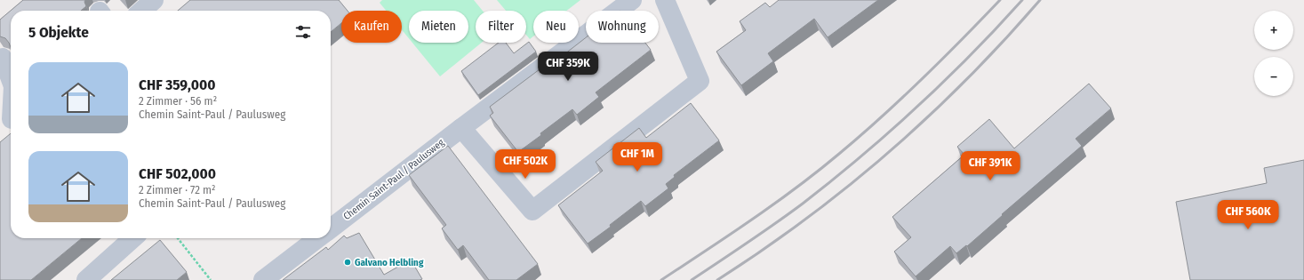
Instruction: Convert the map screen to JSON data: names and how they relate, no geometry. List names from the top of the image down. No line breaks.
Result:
{"streets":{"street":["Chemin Saint-Paul / Paulusweg"]},"places":["Galvano Helbling"],"page":{"map_buttons":["+","−"],"chip":["Kaufen","Mieten","Filter","Neu","Wohnung"],"heading":"5 Objekte","price":["CHF 359K","CHF 1M","CHF 502K","CHF 391K","CHF 560K"],"list":[{"name":"CHF 359,000","note":"2 Zimmer · 56 m² · Chemin Saint-Paul / Paulusweg"},{"name":"CHF 502,000","note":"2 Zimmer · 72 m² · Chemin Saint-Paul / Paulusweg"}]}}
